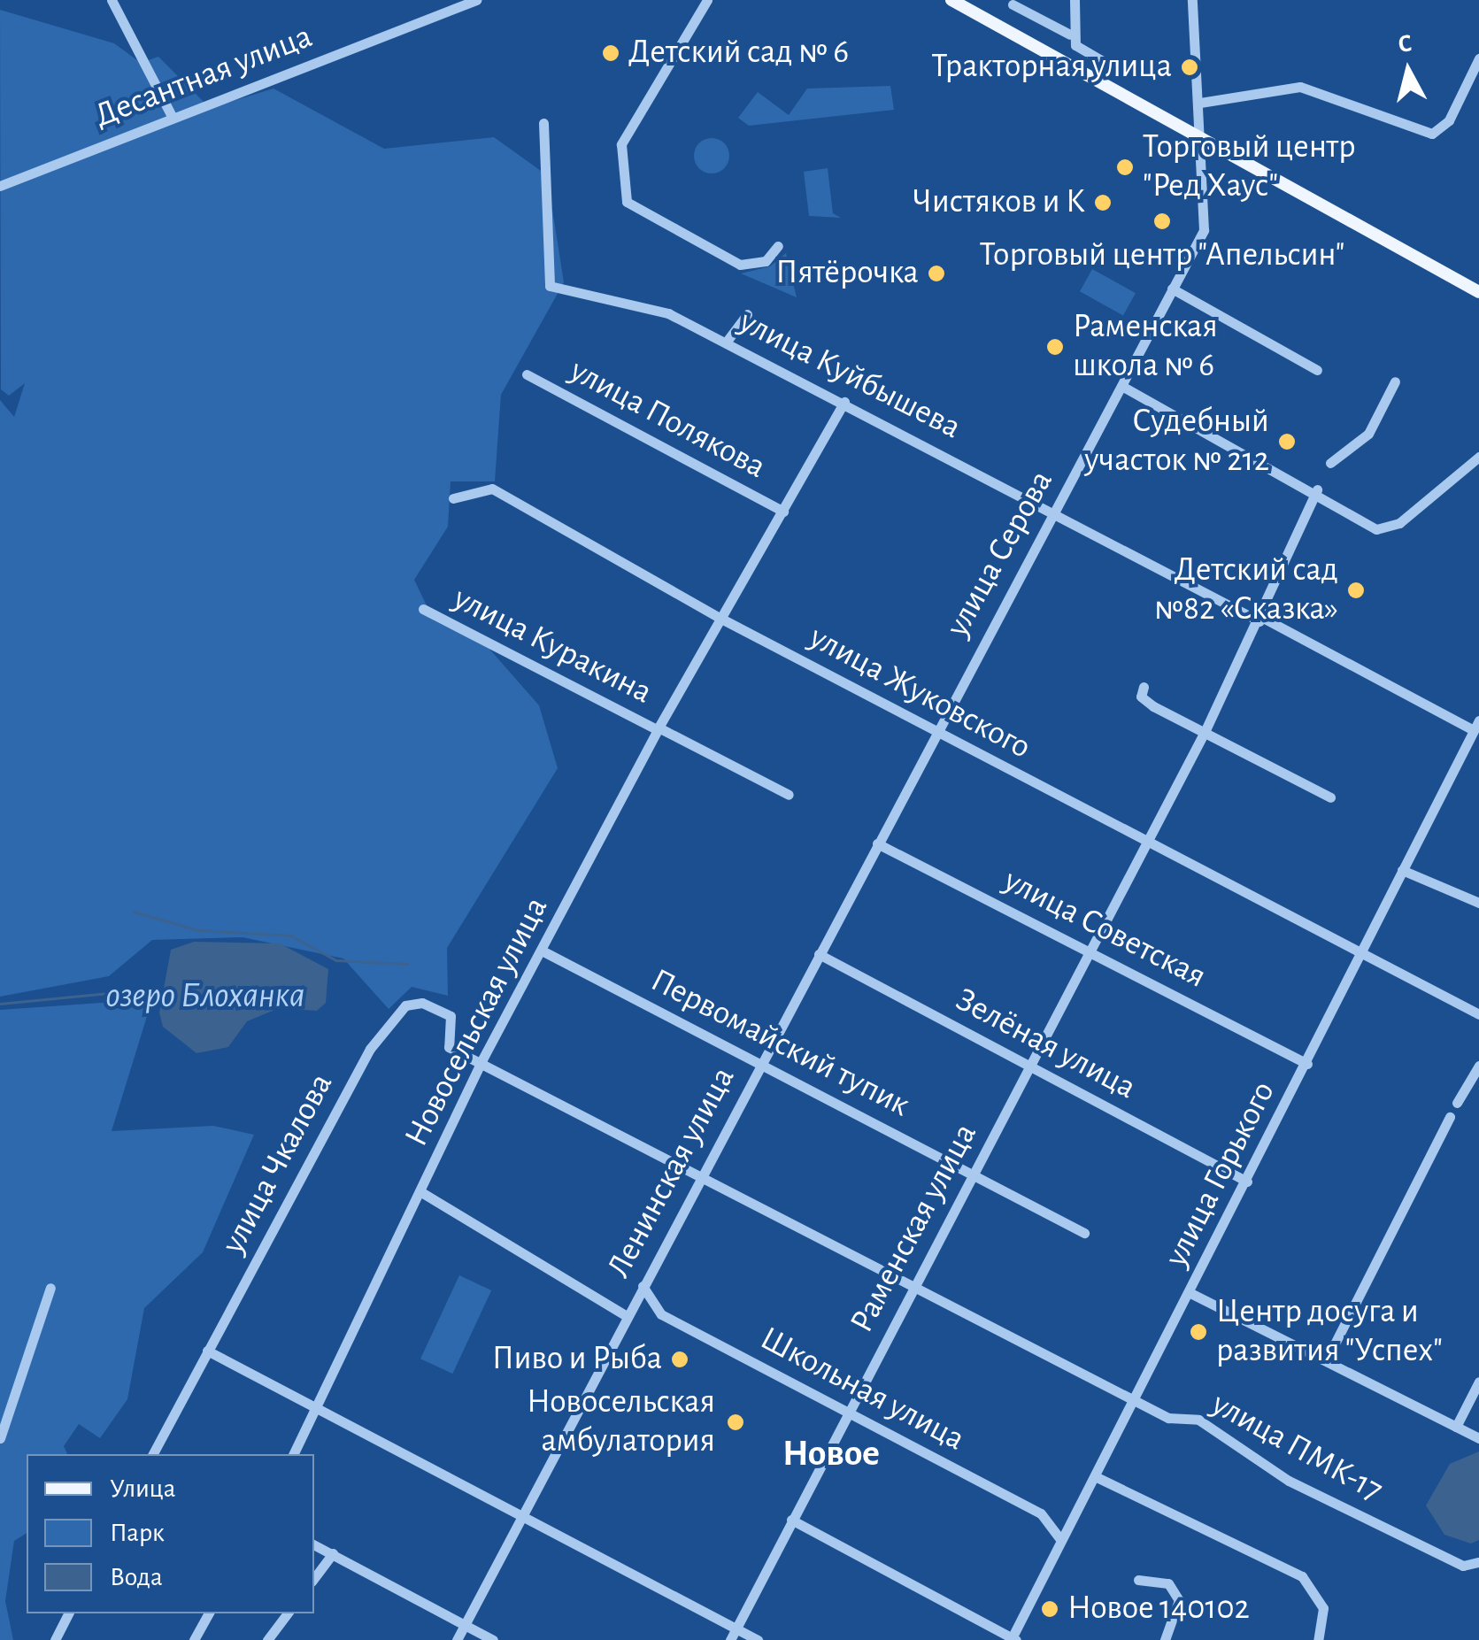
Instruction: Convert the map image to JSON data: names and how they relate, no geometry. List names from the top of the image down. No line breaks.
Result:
{"streets":{"street":["Десантная улица","улица Куйбышева","улица Полякова","улица Серова","улица Куракина","улица Жуковского","улица Советская","Новосельская улица","Первомайский тупик","Зелёная улица","улица Чкалова","Ленинская улица","улица Горького","Раменская улица","Школьная улица","улица ПМК-17"]},"crossings":[["улица Куйбышева","улица Серова"],["улица Куйбышева","Новосельская улица"],["улица Куйбышева","улица Горького"],["улица Куйбышева","Раменская улица"],["улица Полякова","Новосельская улица"],["улица Серова","улица Жуковского"],["улица Серова","Ленинская улица"],["улица Куракина","Новосельская улица"],["улица Жуковского","Новосельская улица"],["улица Жуковского","Ленинская улица"],["улица Жуковского","улица Горького"],["улица Жуковского","Раменская улица"],["улица Советская","Ленинская улица"],["улица Советская","улица Горького"],["улица Советская","Раменская улица"],["Новосельская улица","Первомайский тупик"],["Новосельская улица","улица Чкалова"],["Новосельская улица","улица ПМК-17"],["Первомайский тупик","Ленинская улица"],["Первомайский тупик","Раменская улица"],["Зелёная улица","Ленинская улица"],["Зелёная улица","улица Горького"],["Зелёная улица","Раменская улица"],["улица Чкалова","улица ПМК-17"],["Ленинская улица","Школьная улица"],["Ленинская улица","улица ПМК-17"],["улица Горького","Раменская улица"],["улица Горького","Школьная улица"],["улица Горького","улица ПМК-17"],["Раменская улица","Школьная улица"],["Раменская улица","улица ПМК-17"]],"districts":["Новое"],"water":["озеро Блоханка"],"places":["Детский сад № 6","Тракторная улица","Торговый центр \"Ред Хаус\"","Чистяков и К","Торговый центр \"Апельсин\"","Пятёрочка","Раменская школа № 6","Судебный участок № 212","Детский сад №82 «Сказка»","Центр досуга и развития \"Успех\"","Пиво и Рыба","Новосельская амбулатория","Новое 140102"],"legend":["Улица","Парк","Вода"],"north":"top"}
